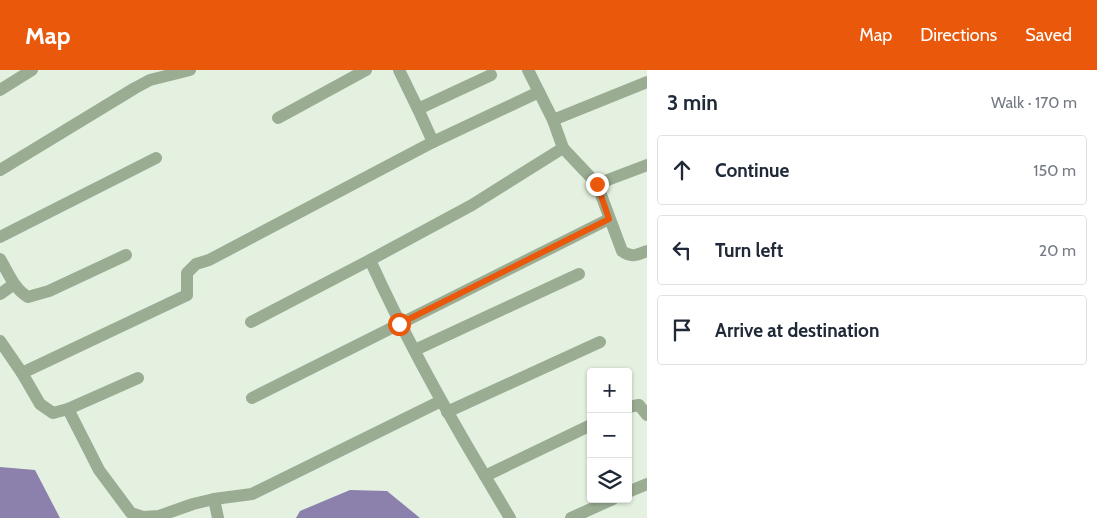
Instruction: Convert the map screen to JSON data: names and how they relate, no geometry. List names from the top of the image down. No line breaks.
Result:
{"page":{"header":"Map","nav":["Map","Directions","Saved"],"heading":["3 min","Walk · 170 m"],"list":[["Continue","150 m"],["Turn left","20 m"],"Arrive at destination"],"map_buttons":["+","−"]}}
